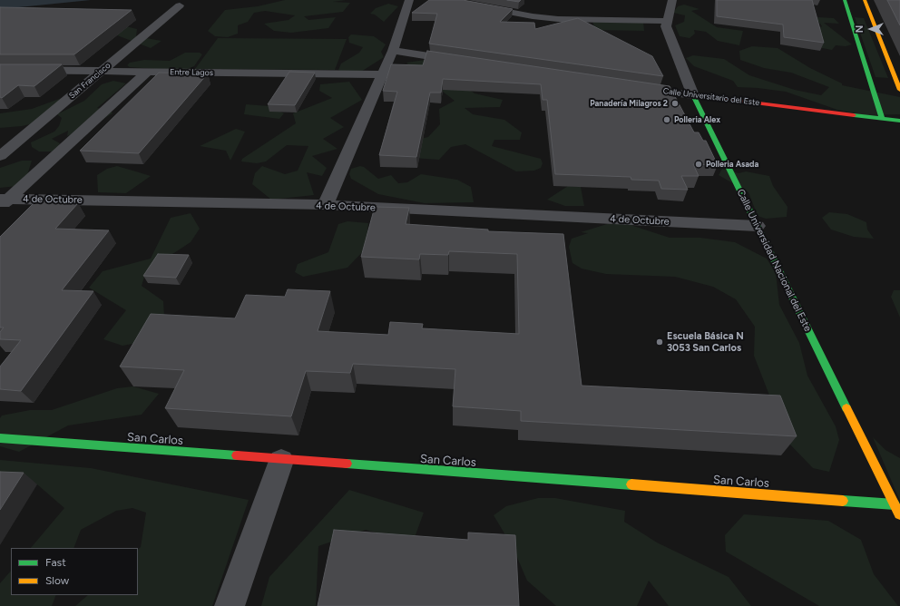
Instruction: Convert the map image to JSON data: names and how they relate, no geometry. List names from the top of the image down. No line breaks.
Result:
{"streets":{"street":["Entre Lagos","San Francisco","Calle Universitario del Este","4 de Octubre","Calle Universidad Nacional del Este","San Carlos"]},"crossings":[["Entre Lagos","San Francisco"],["Calle Universitario del Este","Calle Universidad Nacional del Este"],["4 de Octubre","Calle Universidad Nacional del Este"],["Calle Universidad Nacional del Este","San Carlos"]],"places":["Panadería Milagros 2","Polleria Alex","Polleria Asada","Escuela Básica N 3053 San Carlos"],"legend":["Fast","Slow"],"north":"left"}
